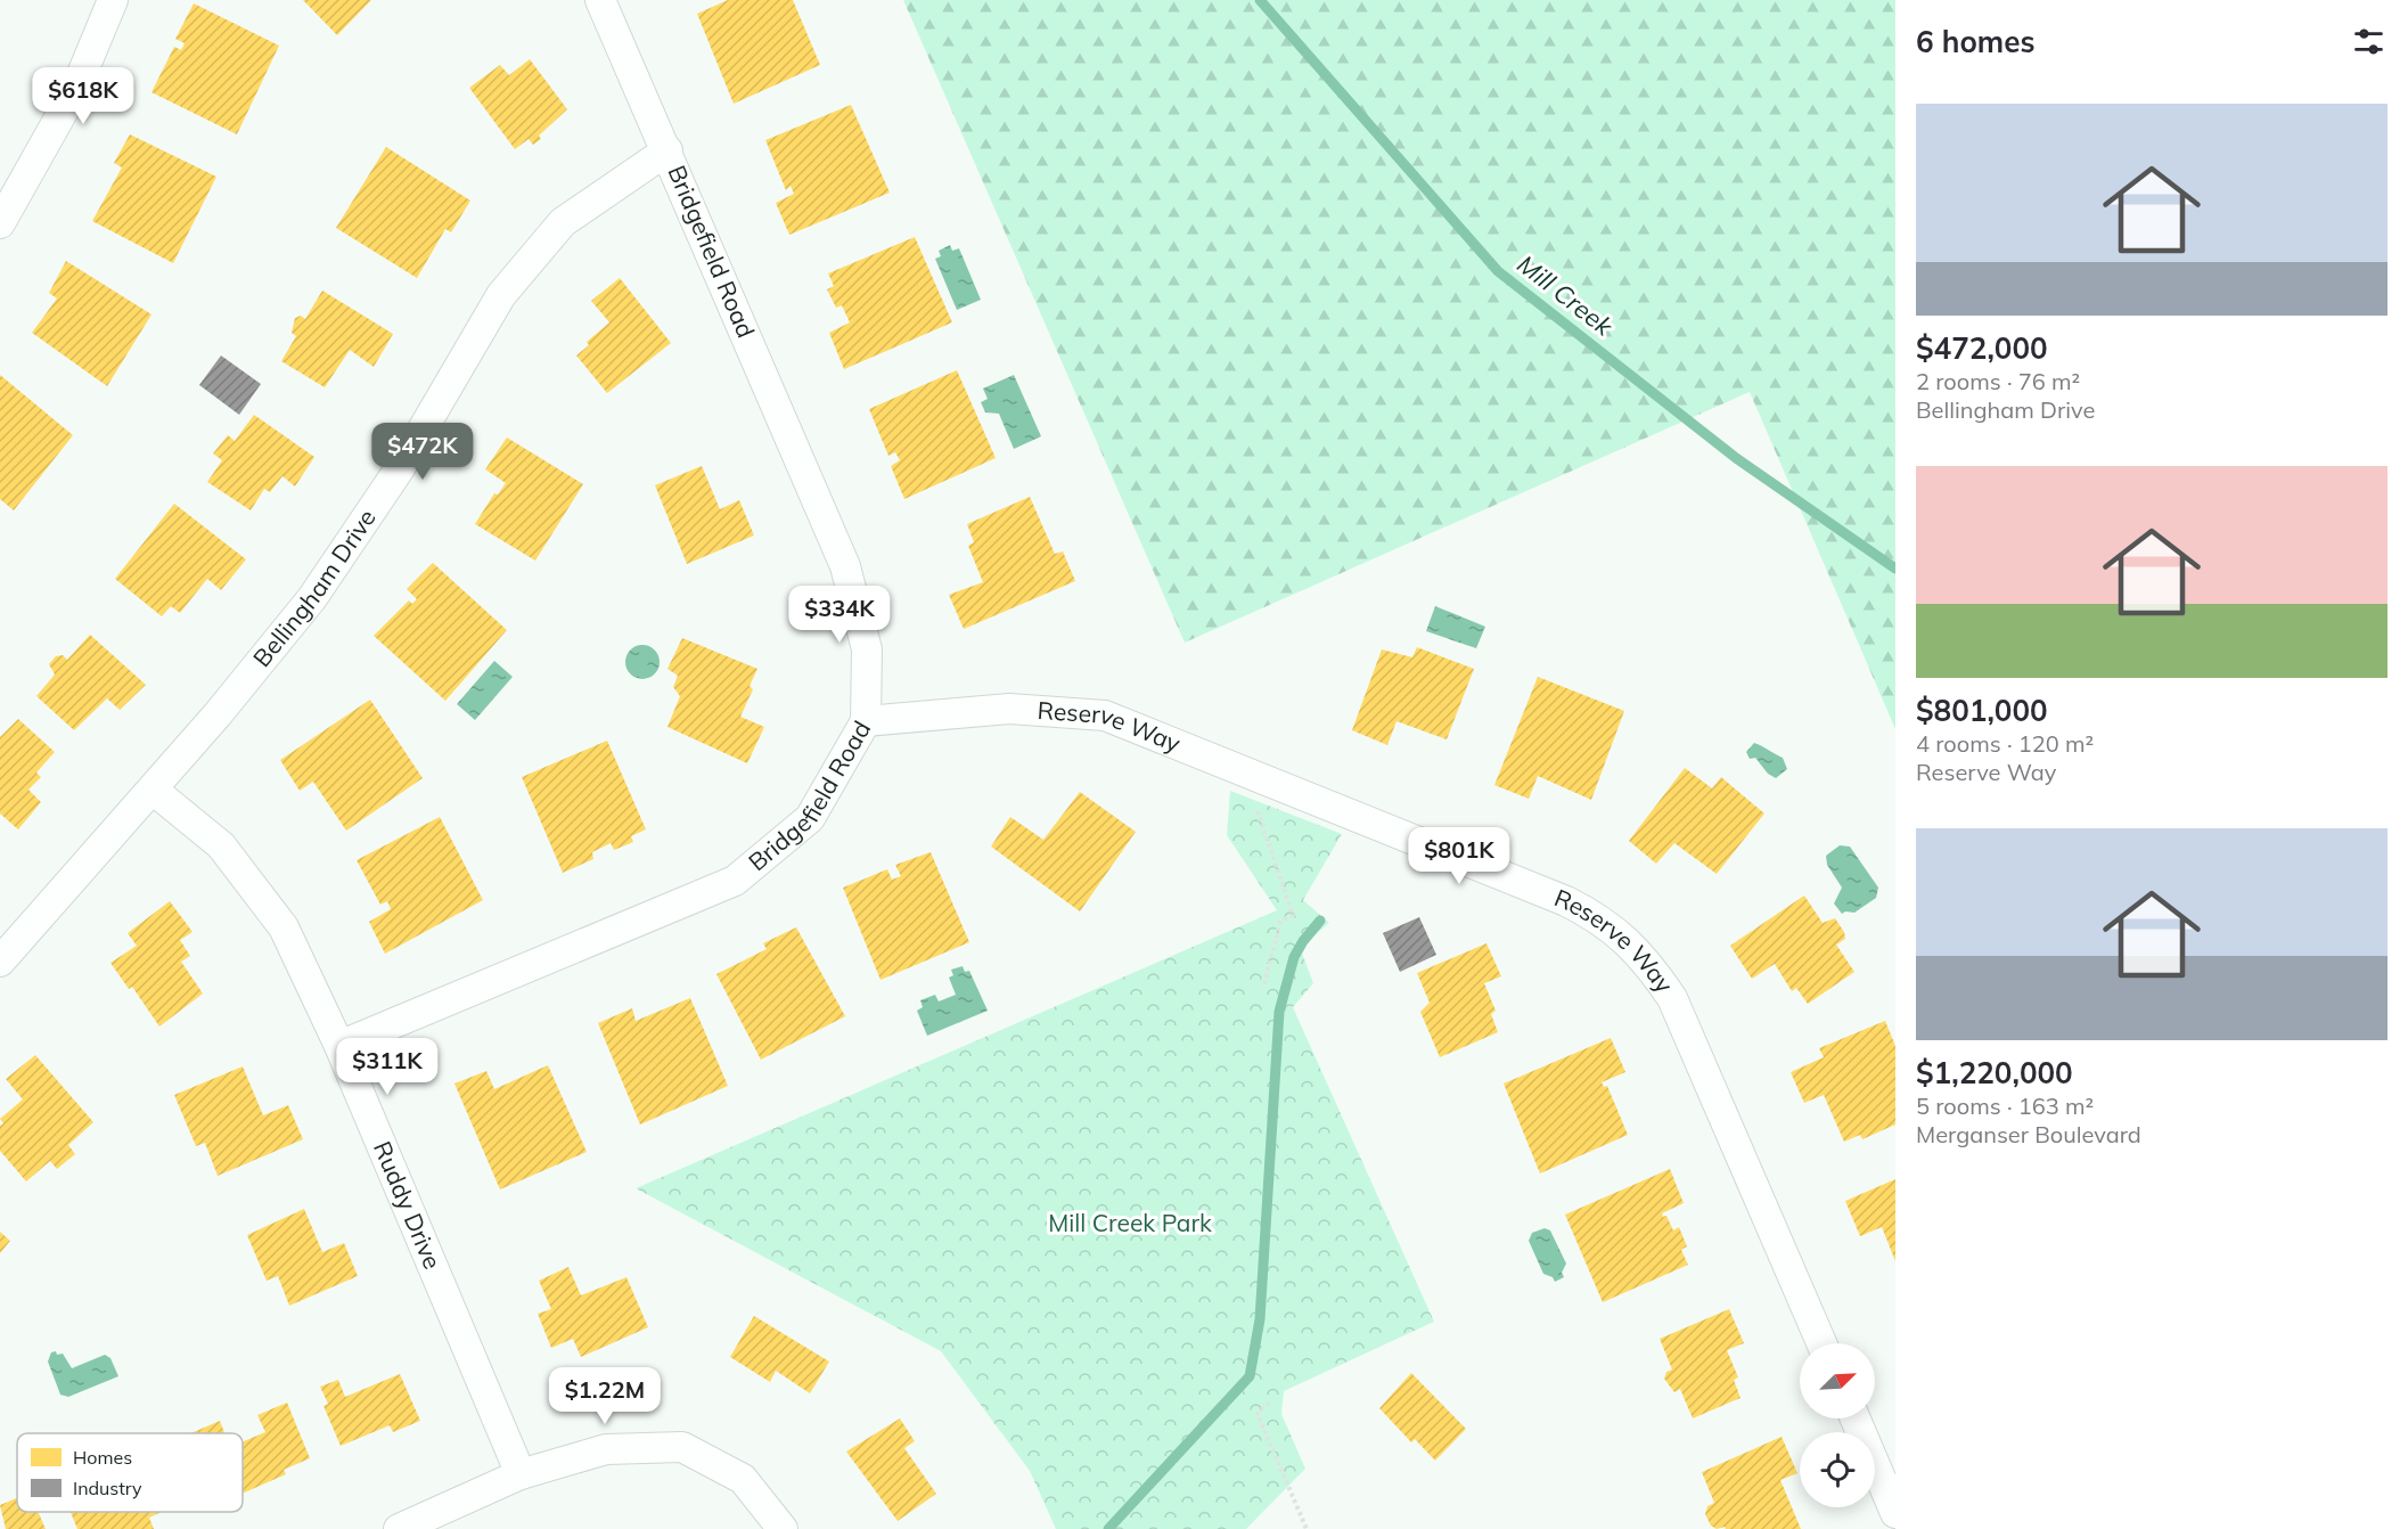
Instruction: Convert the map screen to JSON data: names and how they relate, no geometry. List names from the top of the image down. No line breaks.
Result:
{"streets":{"street":["Bridgefield Road","Bellingham Drive","Reserve Way","Ruddy Drive"]},"crossings":[["Bridgefield Road","Bellingham Drive"],["Bridgefield Road","Reserve Way"],["Bridgefield Road","Ruddy Drive"],["Bellingham Drive","Ruddy Drive"]],"water":["Mill Creek"],"parks":["Mill Creek Park"],"legend":["Homes","Industry"],"north":"top right","page":{"heading":"6 homes","price":["$618K","$472K","$334K","$801K","$311K","$1.22M"],"list":[{"name":"$472,000","note":"2 rooms · 76 m² · Bellingham Drive"},{"name":"$801,000","note":"4 rooms · 120 m² · Reserve Way"},{"name":"$1,220,000","note":"5 rooms · 163 m² · Merganser Boulevard"}]}}
